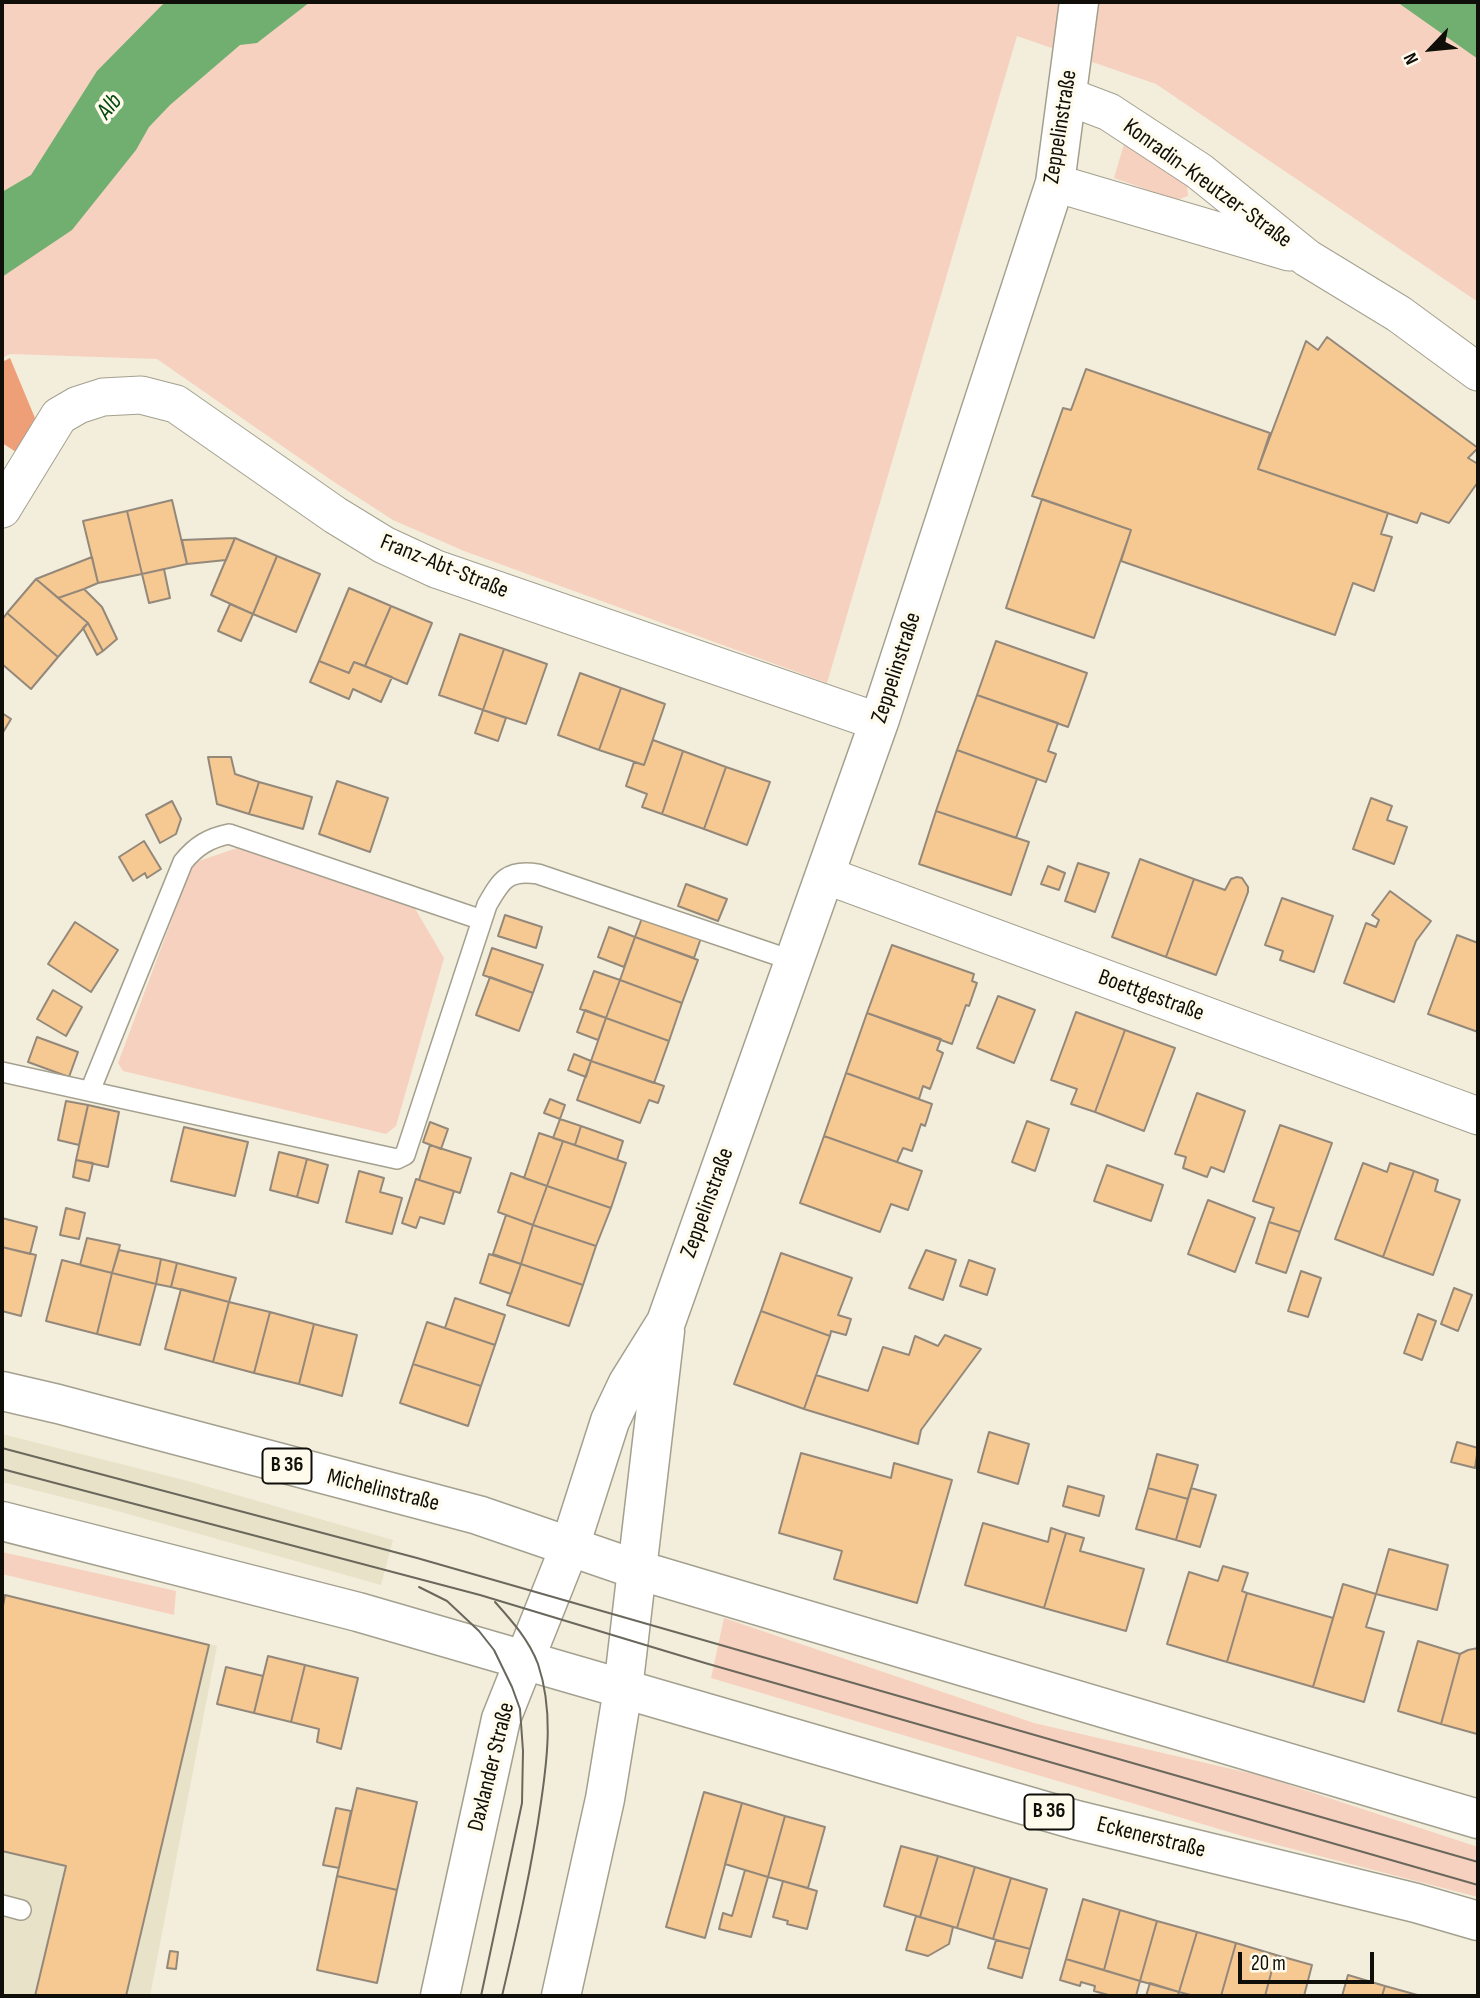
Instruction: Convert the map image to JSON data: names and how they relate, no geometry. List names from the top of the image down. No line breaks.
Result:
{"streets":{"main road":["Zeppelinstraße","B 36","Michelinstraße","Daxlander Straße","Eckenerstraße"],"street":["Konradin-Kreutzer-Straße","Franz-Abt-Straße","Boettgestraße"]},"crossings":[["Zeppelinstraße","Konradin-Kreutzer-Straße"],["Zeppelinstraße","Franz-Abt-Straße"],["Zeppelinstraße","Boettgestraße"],["Zeppelinstraße","B 36"],["Zeppelinstraße","Michelinstraße"],["Zeppelinstraße","Daxlander Straße"],["Zeppelinstraße","Eckenerstraße"],["B 36","Michelinstraße"],["B 36","Daxlander Straße"],["B 36","Eckenerstraße"],["Michelinstraße","Daxlander Straße"]],"water":["Alb"],"scale_bar":"20 m","north":"bottom left"}
